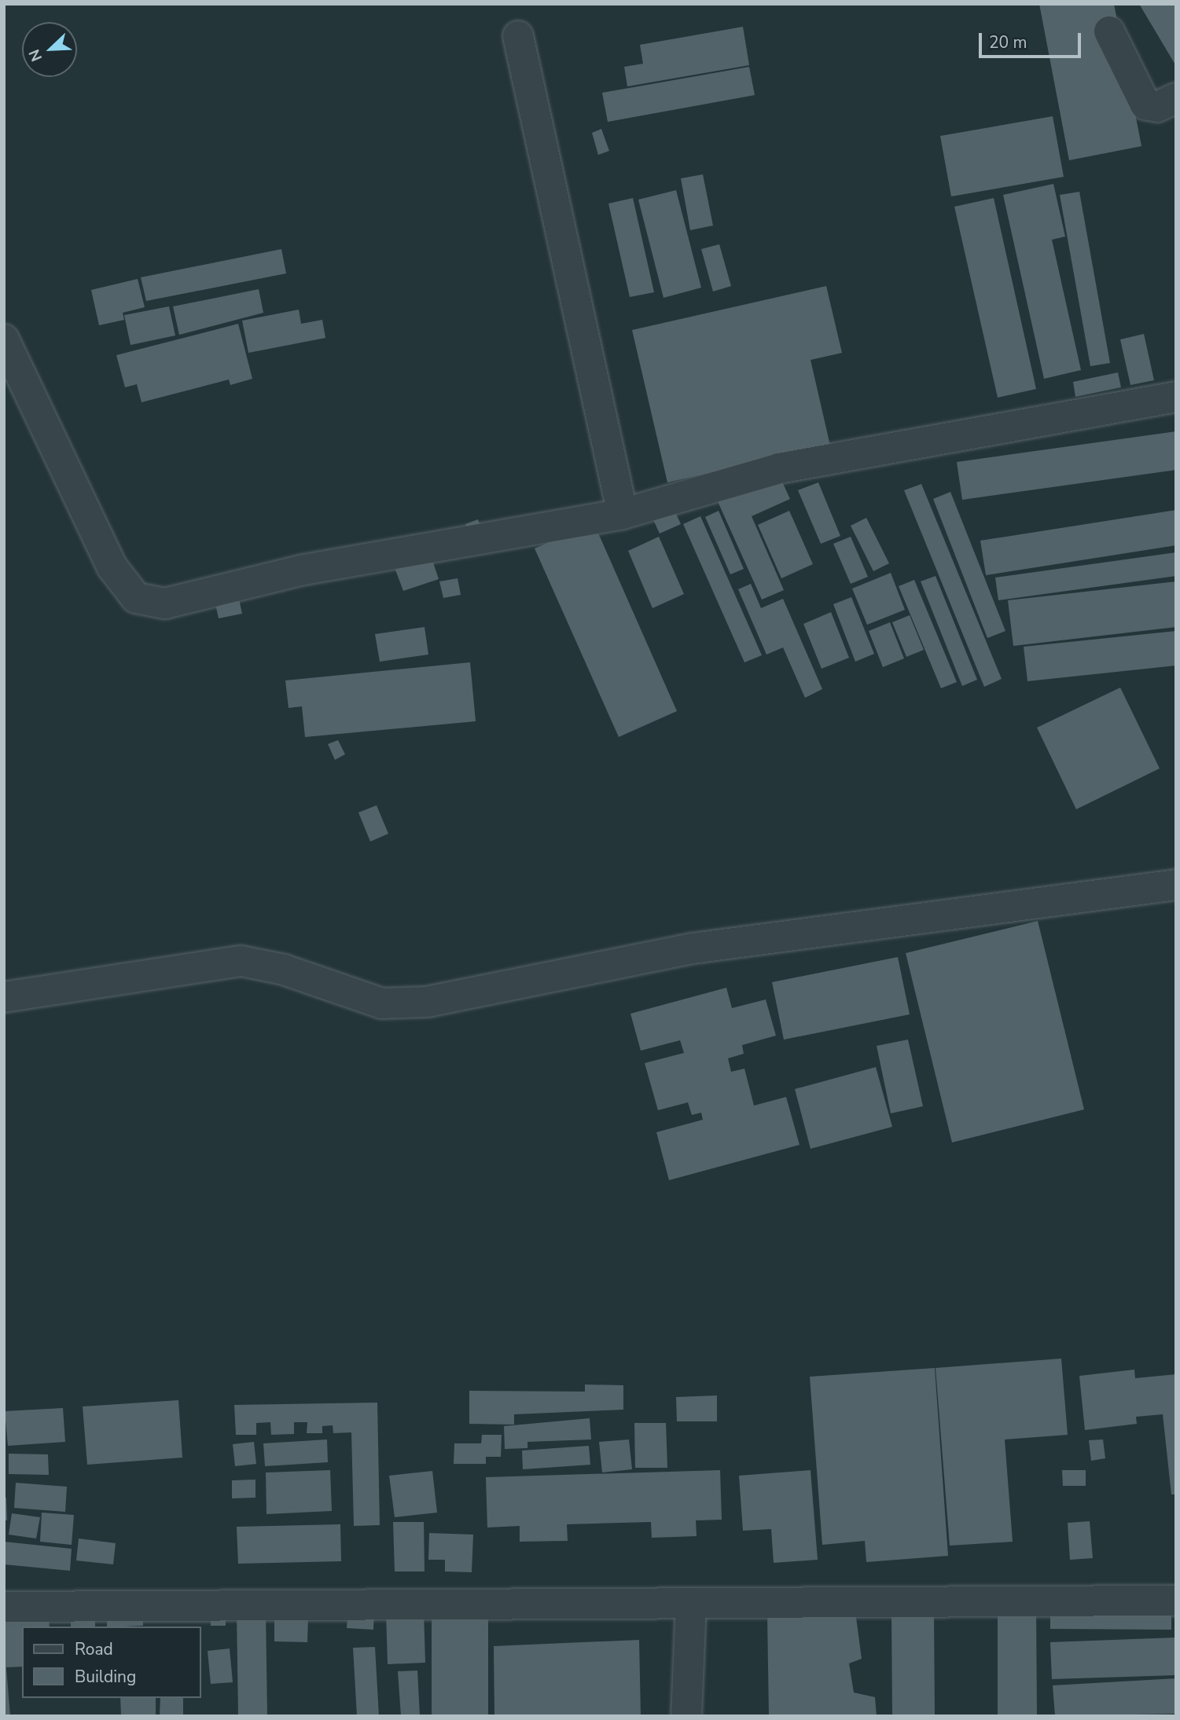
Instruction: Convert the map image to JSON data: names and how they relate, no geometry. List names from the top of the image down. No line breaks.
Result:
{"legend":["Road","Building"],"scale_bar":"20 m","north":"bottom left"}
